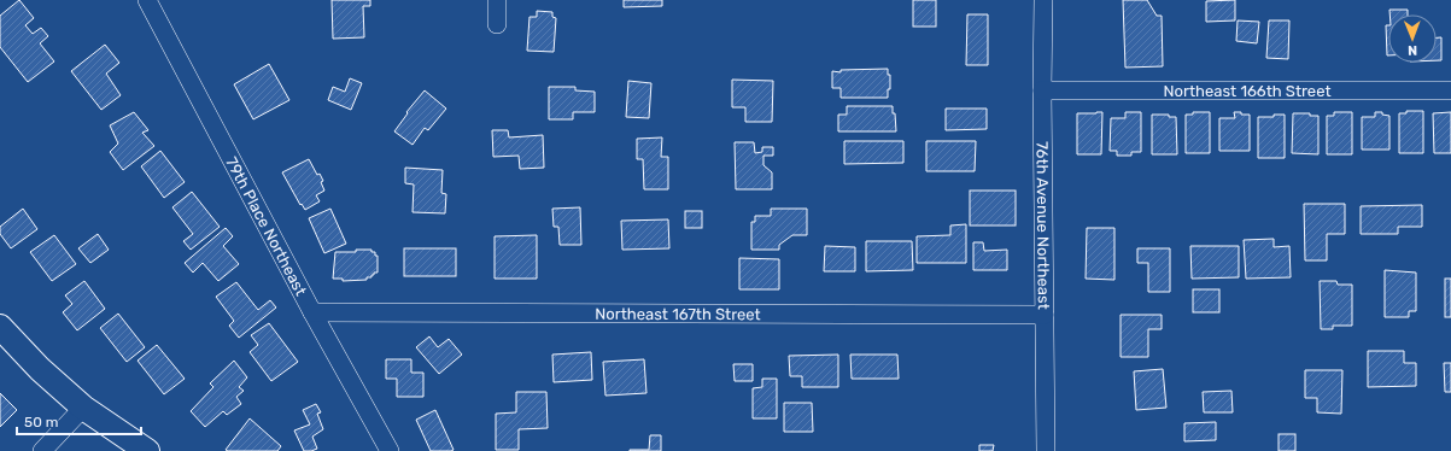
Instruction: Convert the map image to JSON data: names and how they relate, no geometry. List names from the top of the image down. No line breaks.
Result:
{"streets":{"street":["Northeast 166th Street","76th Avenue Northeast","79th Place Northeast","Northeast 167th Street"]},"crossings":[["Northeast 166th Street","76th Avenue Northeast"],["76th Avenue Northeast","Northeast 167th Street"],["79th Place Northeast","Northeast 167th Street"]],"scale_bar":"50 m","north":"bottom"}
